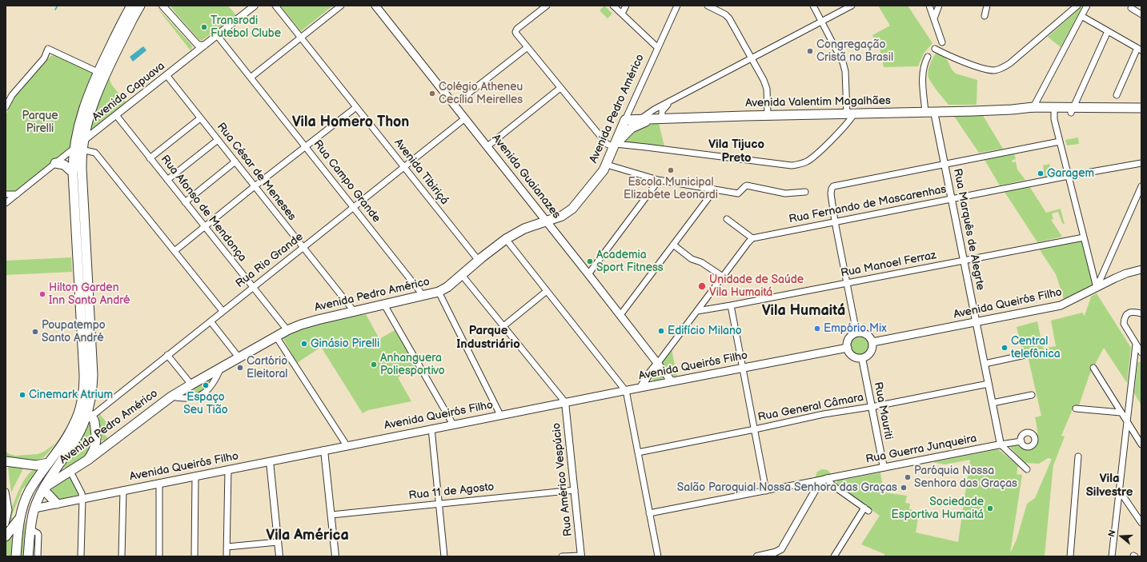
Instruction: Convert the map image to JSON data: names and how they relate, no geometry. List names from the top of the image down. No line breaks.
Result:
{"streets":{"main road":["Avenida Valentim Magalhães","Avenida Pedro Américo","Avenida Guaianazes","Avenida Queirós Filho"],"street":["Avenida Capuava","Rua César de Meneses","Avenida Tibiriçá","Rua Campo Grande","Rua Fernando de Mascarenhas","Rua Afonso de Mendonça","Rua Marquês de Alegrte","Rua Rio Grande","Rua Manoel Ferraz","Rua General Câmara","Rua Mauriti","Rua Guerra Junqueira","Rua Américo Vespúcio","Rua 11 de Agosto"]},"crossings":[["Avenida Capuava","Rua César de Meneses"],["Avenida Capuava","Rua Campo Grande"],["Avenida Capuava","Rua Afonso de Mendonça"],["Avenida Valentim Magalhães","Avenida Pedro Américo"],["Avenida Valentim Magalhães","Rua Marquês de Alegrte"],["Avenida Pedro Américo","Rua César de Meneses"],["Avenida Pedro Américo","Avenida Tibiriçá"],["Avenida Pedro Américo","Avenida Guaianazes"],["Avenida Pedro Américo","Rua Campo Grande"],["Avenida Pedro Américo","Rua Afonso de Mendonça"],["Rua César de Meneses","Rua Rio Grande"],["Avenida Tibiriçá","Rua Rio Grande"],["Avenida Guaianazes","Rua Rio Grande"],["Avenida Guaianazes","Avenida Queirós Filho"],["Rua Campo Grande","Rua Rio Grande"],["Rua Fernando de Mascarenhas","Rua Marquês de Alegrte"],["Rua Afonso de Mendonça","Rua Rio Grande"],["Rua Marquês de Alegrte","Rua Manoel Ferraz"],["Rua Marquês de Alegrte","Avenida Queirós Filho"],["Rua Marquês de Alegrte","Rua General Câmara"],["Rua Marquês de Alegrte","Rua Guerra Junqueira"],["Avenida Queirós Filho","Rua Mauriti"],["Avenida Queirós Filho","Rua Américo Vespúcio"],["Rua General Câmara","Rua Mauriti"],["Rua Mauriti","Rua Guerra Junqueira"],["Rua Américo Vespúcio","Rua 11 de Agosto"]],"districts":["Vila Homero Thon","Vila Tijuco Preto","Vila Humaitá","Parque Industriário","Vila Silvestre","Vila América"],"parks":["Parque Pirelli"],"places":["Transrodi Futebol Clube","Congregação Cristã no Brasil","Colégio Atheneu Cecília Meirelles","Escola Municipal Elizabete Leonardi","Garagem","Academia Sport Fitness","Unidade de Saúde Vila Humaitá","Hilton Garden Inn Santo André","Empório Mix","Edifício Milano","Poupatempo Santo André","Ginásio Pirelli","Central telefônica","Anhanguera Poliesportivo","Cartório Eleitoral","Espaço Seu Tião","Cinemark Atrium","Paróquia Nossa Senhora das Graças","Salão Paroquial Nossa Senhora das Graças","Sociedade Esportiva Humaitá"],"north":"left"}
